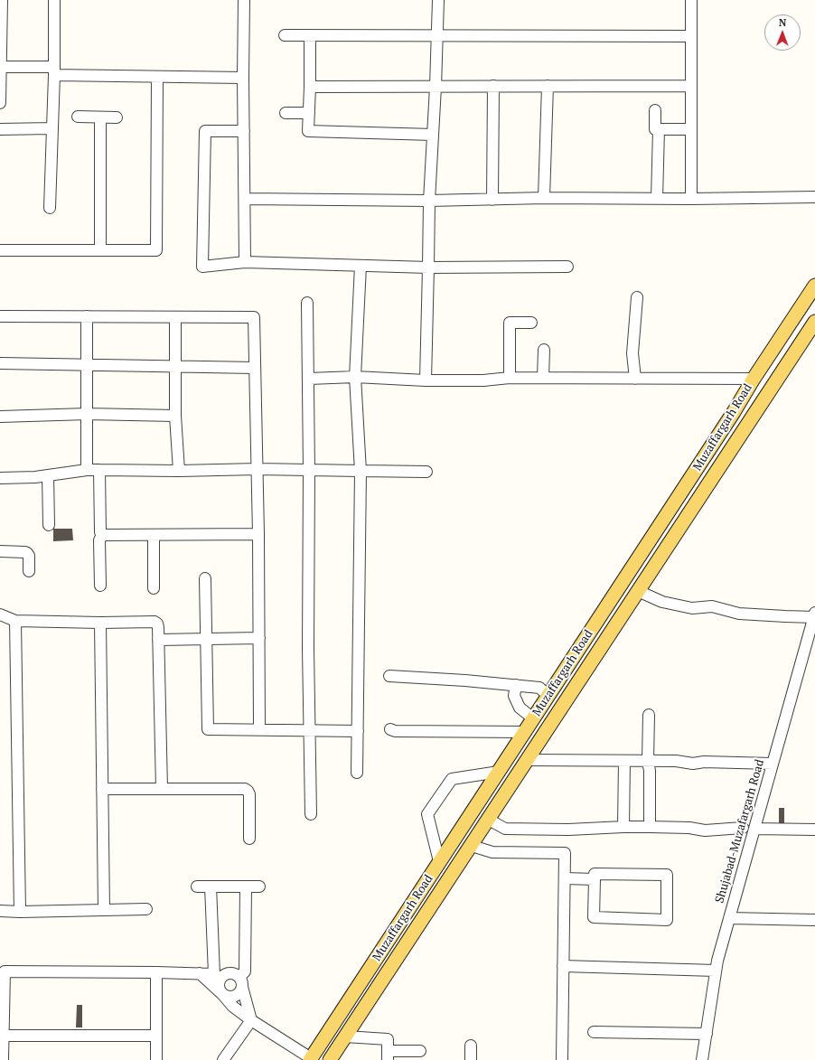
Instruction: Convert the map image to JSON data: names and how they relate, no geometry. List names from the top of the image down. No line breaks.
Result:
{"streets":{"main road":["Muzaffargarh Road"],"street":["Shujabad-Muzafargarh Road"]},"north":"top"}
